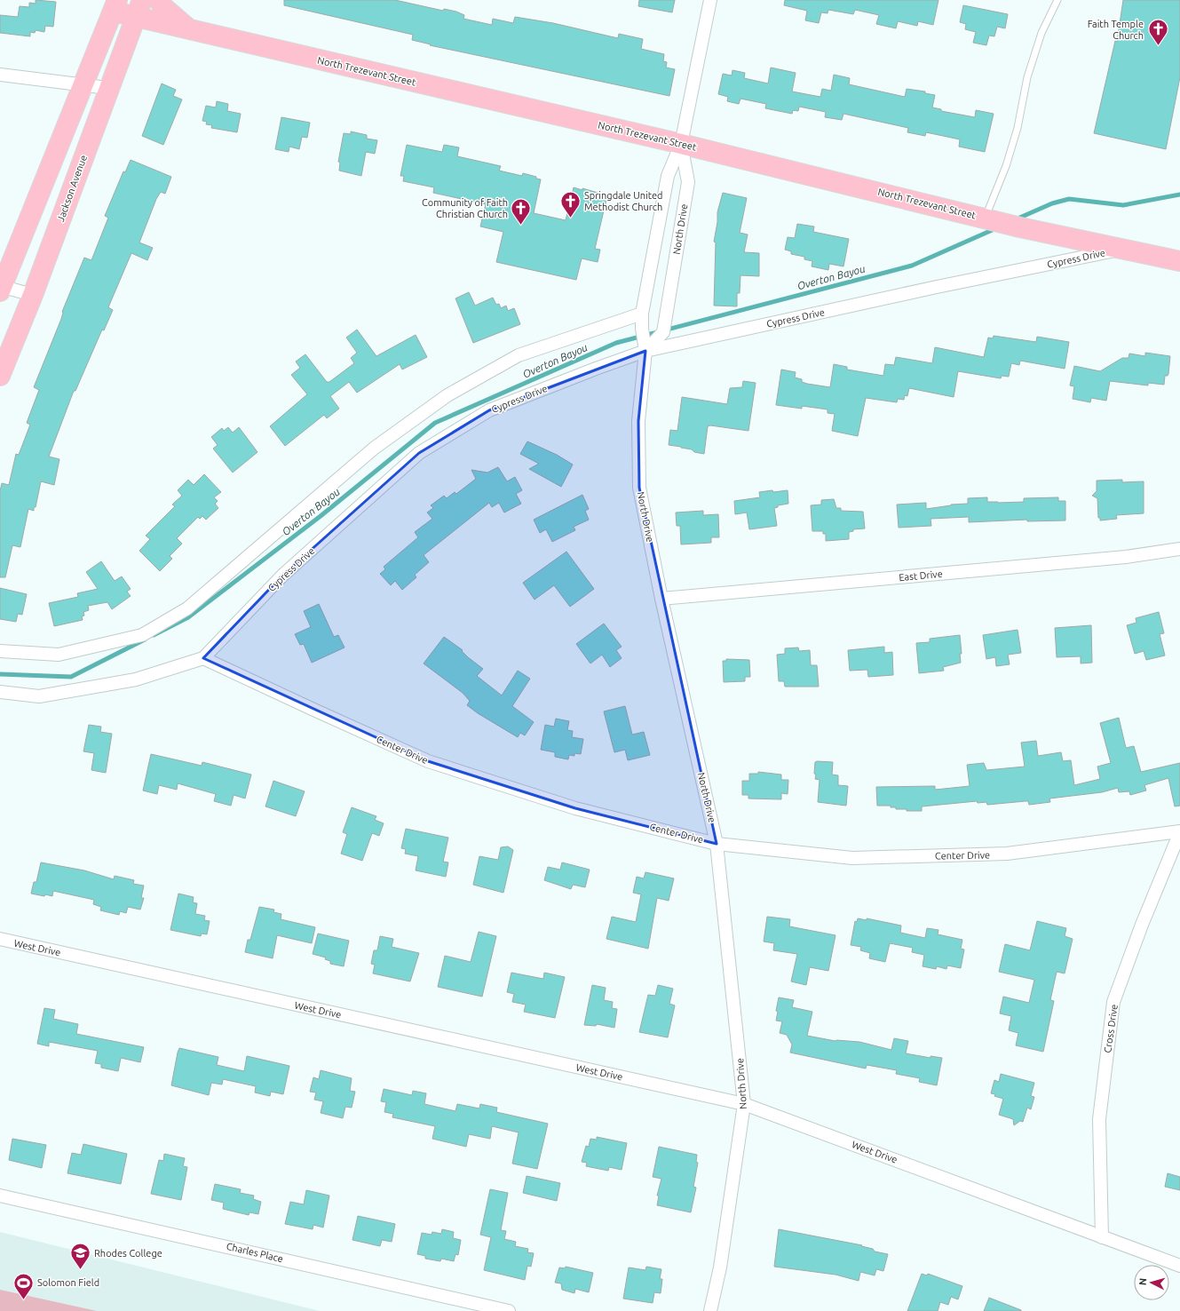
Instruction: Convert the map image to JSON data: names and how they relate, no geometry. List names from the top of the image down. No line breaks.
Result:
{"streets":{"main road":["North Trezevant Street","Jackson Avenue"],"street":["North Drive","Cypress Drive","East Drive","Center Drive","West Drive","Cross Drive","Charles Place"]},"crossings":[["North Trezevant Street","Jackson Avenue"],["North Trezevant Street","North Drive"],["North Trezevant Street","Cypress Drive"],["North Drive","Cypress Drive"],["North Drive","East Drive"],["North Drive","Center Drive"],["North Drive","West Drive"],["Cypress Drive","Center Drive"],["Center Drive","Cross Drive"],["West Drive","Cross Drive"]],"water":["Overton Bayou"],"places":{"church":["Faith Temple Church","Springdale United Methodist Church","Community of Faith Christian Church"],"school or university":["Rhodes College"],"sports":["Solomon Field"]},"north":"left"}
